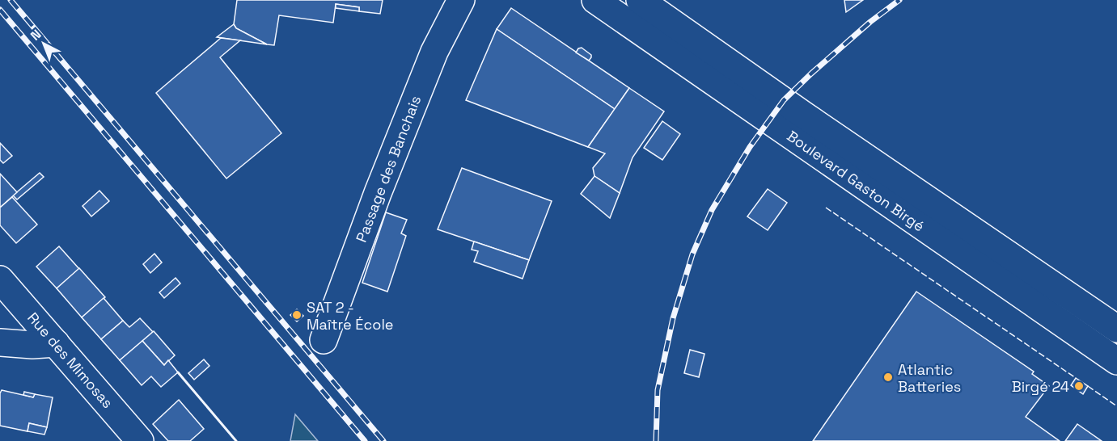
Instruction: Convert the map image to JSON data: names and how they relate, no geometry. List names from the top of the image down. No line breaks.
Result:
{"streets":{"main road":["Passage des Banchais","Boulevard Gaston Birgé","Rue des Mimosas"]},"places":["SAT 2 - Maître École","Atlantic Batteries","Birgé 24"],"north":"top left"}
